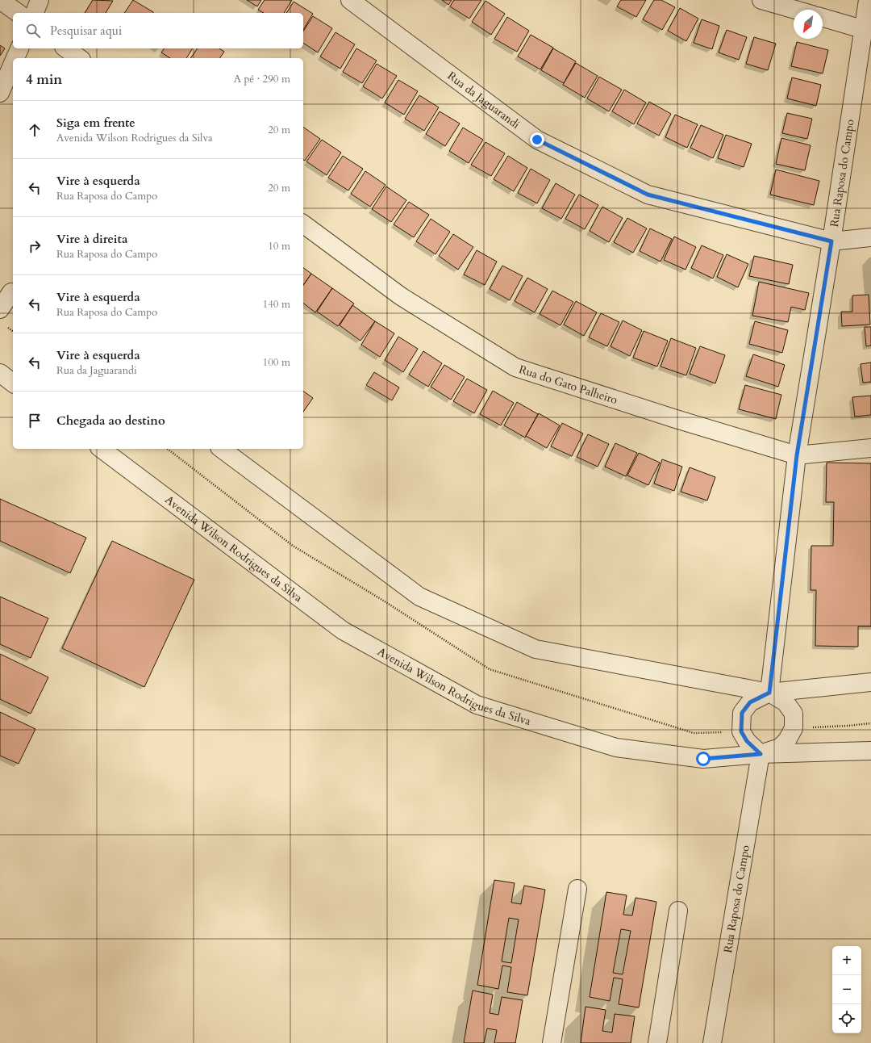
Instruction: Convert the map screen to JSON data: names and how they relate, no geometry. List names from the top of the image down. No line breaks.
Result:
{"streets":{"street":["Rua da Jaguarandi","Rua Raposa do Campo","Rua do Gato Palheiro","Avenida Wilson Rodrigues da Silva"]},"crossings":[["Rua da Jaguarandi","Rua Raposa do Campo"],["Rua Raposa do Campo","Rua do Gato Palheiro"],["Rua Raposa do Campo","Avenida Wilson Rodrigues da Silva"]],"north":"bottom left","page":{"search":"Pesquisar aqui","heading":["4 min","A pé · 290 m"],"list":[["Siga em frente","Avenida Wilson Rodrigues da Silva","20 m"],["Vire à esquerda","Rua Raposa do Campo","20 m"],["Vire à direita","Rua Raposa do Campo","10 m"],["Vire à esquerda","Rua Raposa do Campo","140 m"],["Vire à esquerda","Rua da Jaguarandi","100 m"],"Chegada ao destino"],"map_buttons":["+","−"]}}
